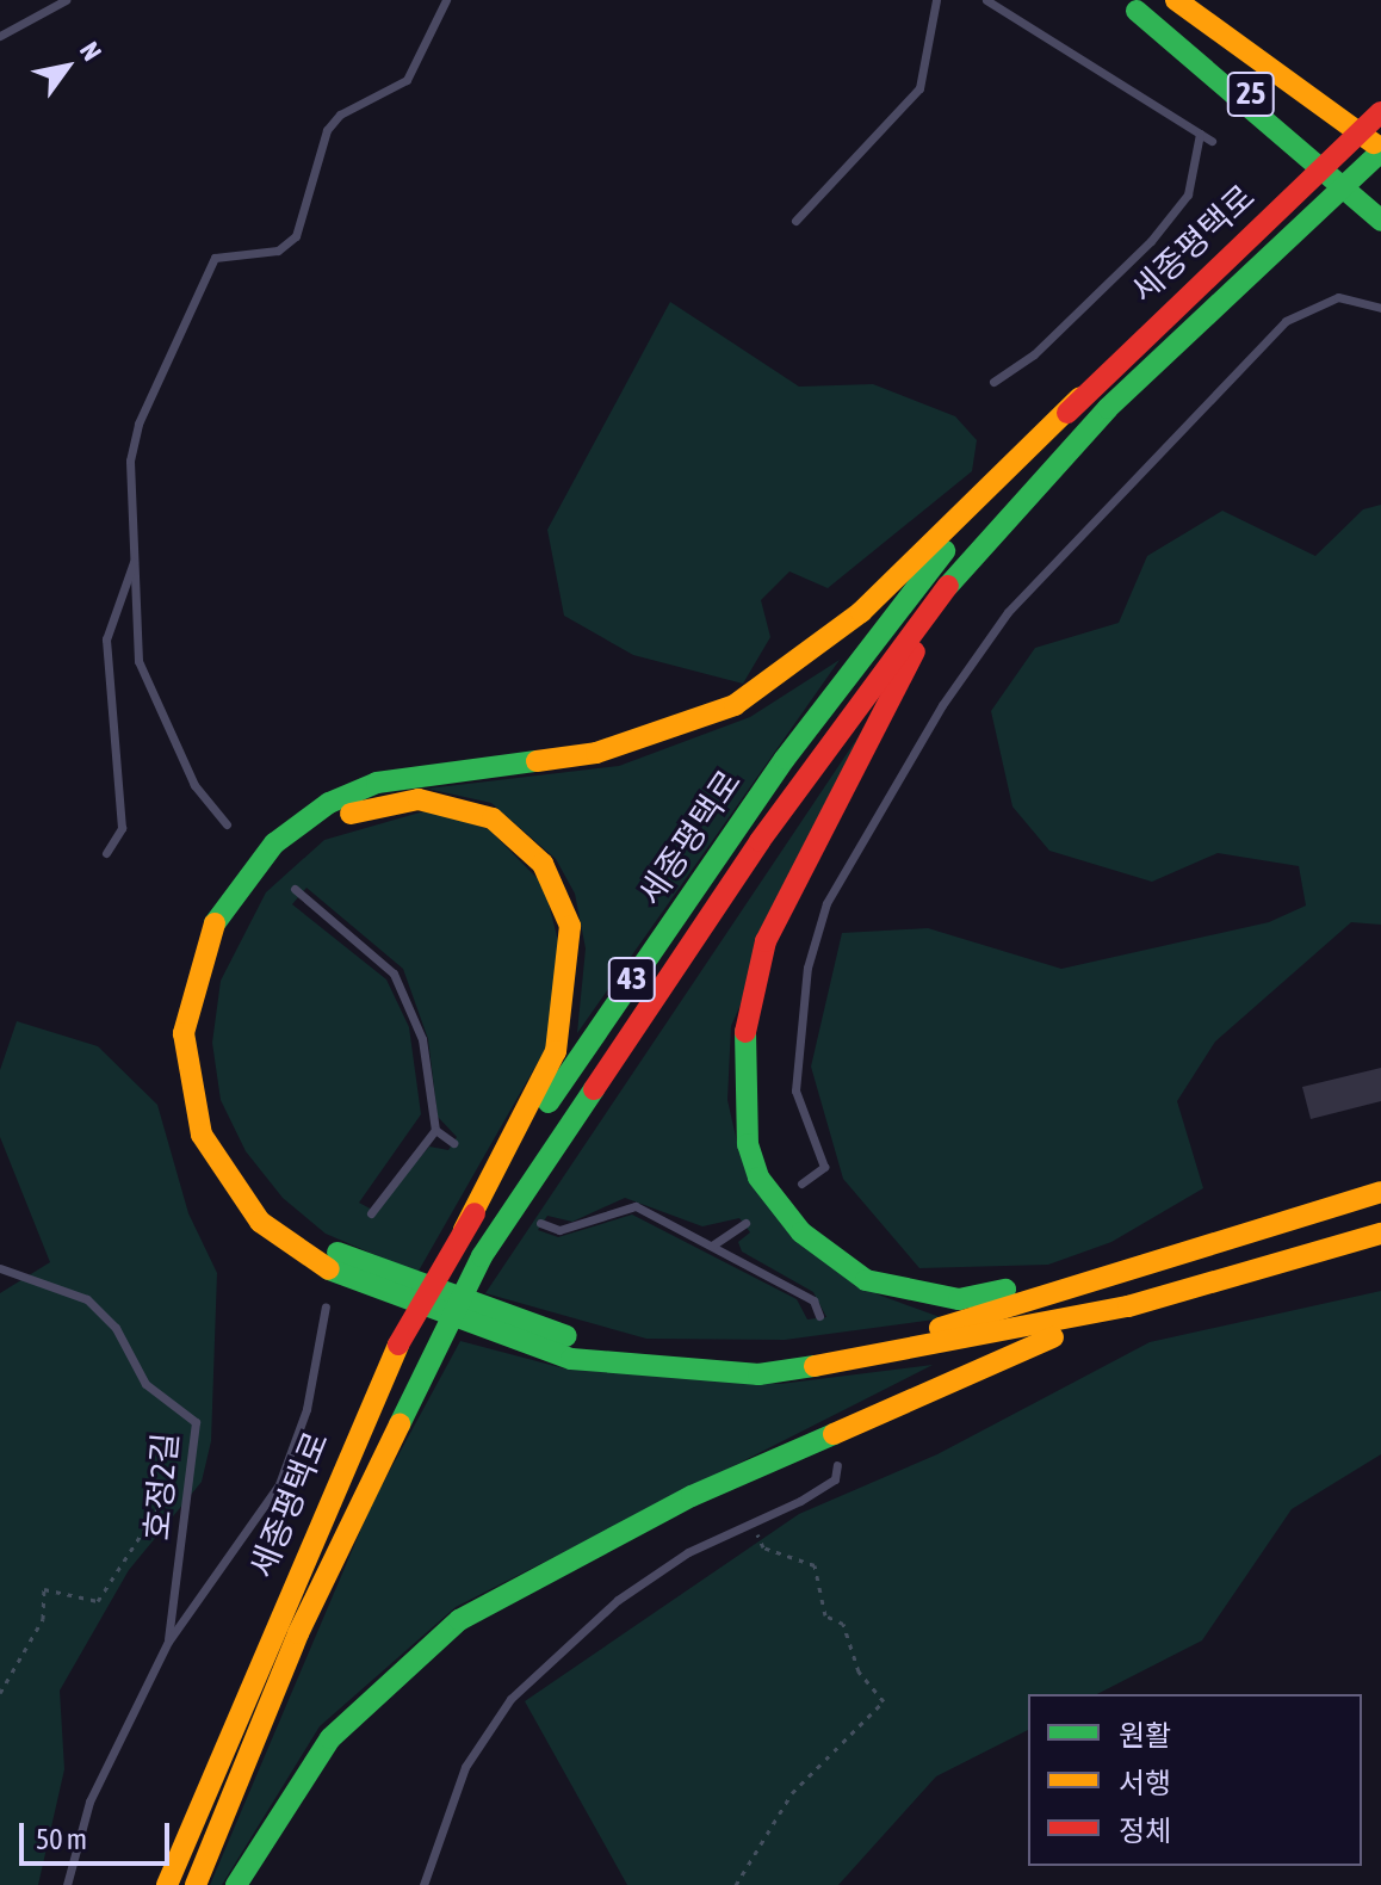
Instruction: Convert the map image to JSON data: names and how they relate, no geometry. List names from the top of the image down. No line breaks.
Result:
{"streets":{"highway":["25","세종평택로","43"],"lane":["호정2길"]},"crossings":[["25","세종평택로"]],"legend":["원활","서행","정체"],"scale_bar":"50 m","north":"top right"}
